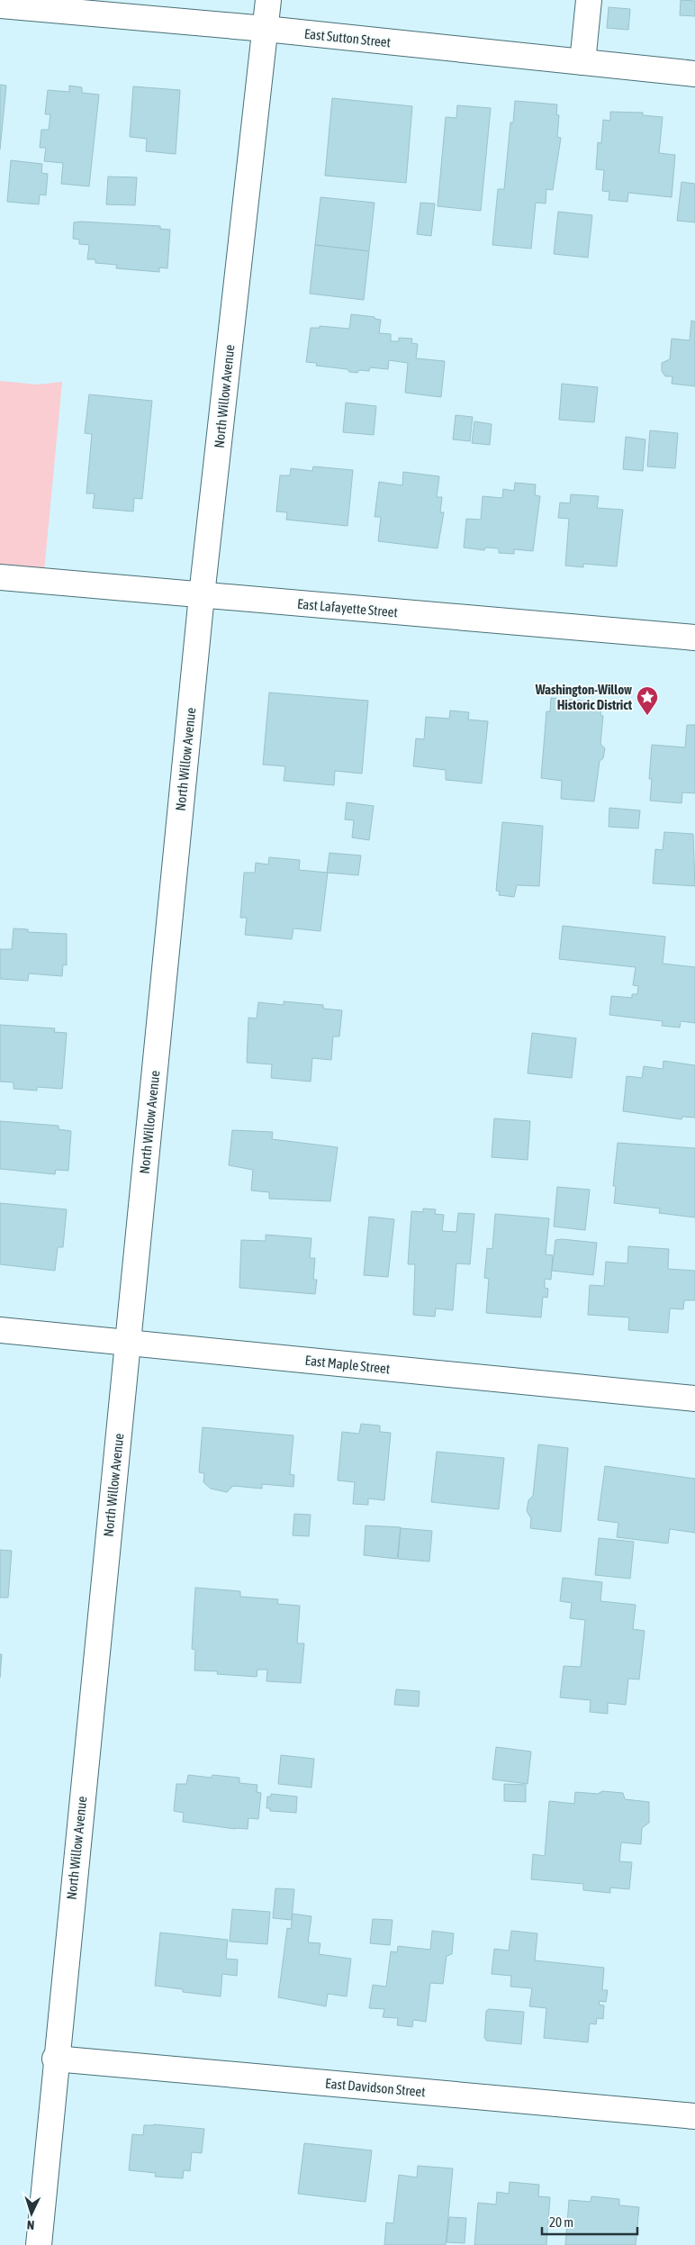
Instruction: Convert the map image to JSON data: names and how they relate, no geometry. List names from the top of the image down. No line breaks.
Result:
{"streets":{"street":["East Sutton Street","North Willow Avenue","East Lafayette Street","East Maple Street","East Davidson Street"]},"crossings":[["East Sutton Street","North Willow Avenue"],["North Willow Avenue","East Lafayette Street"],["North Willow Avenue","East Maple Street"],["North Willow Avenue","East Davidson Street"]],"places":{"place":["Washington-Willow Historic District"]},"scale_bar":"20 m","north":"bottom"}
